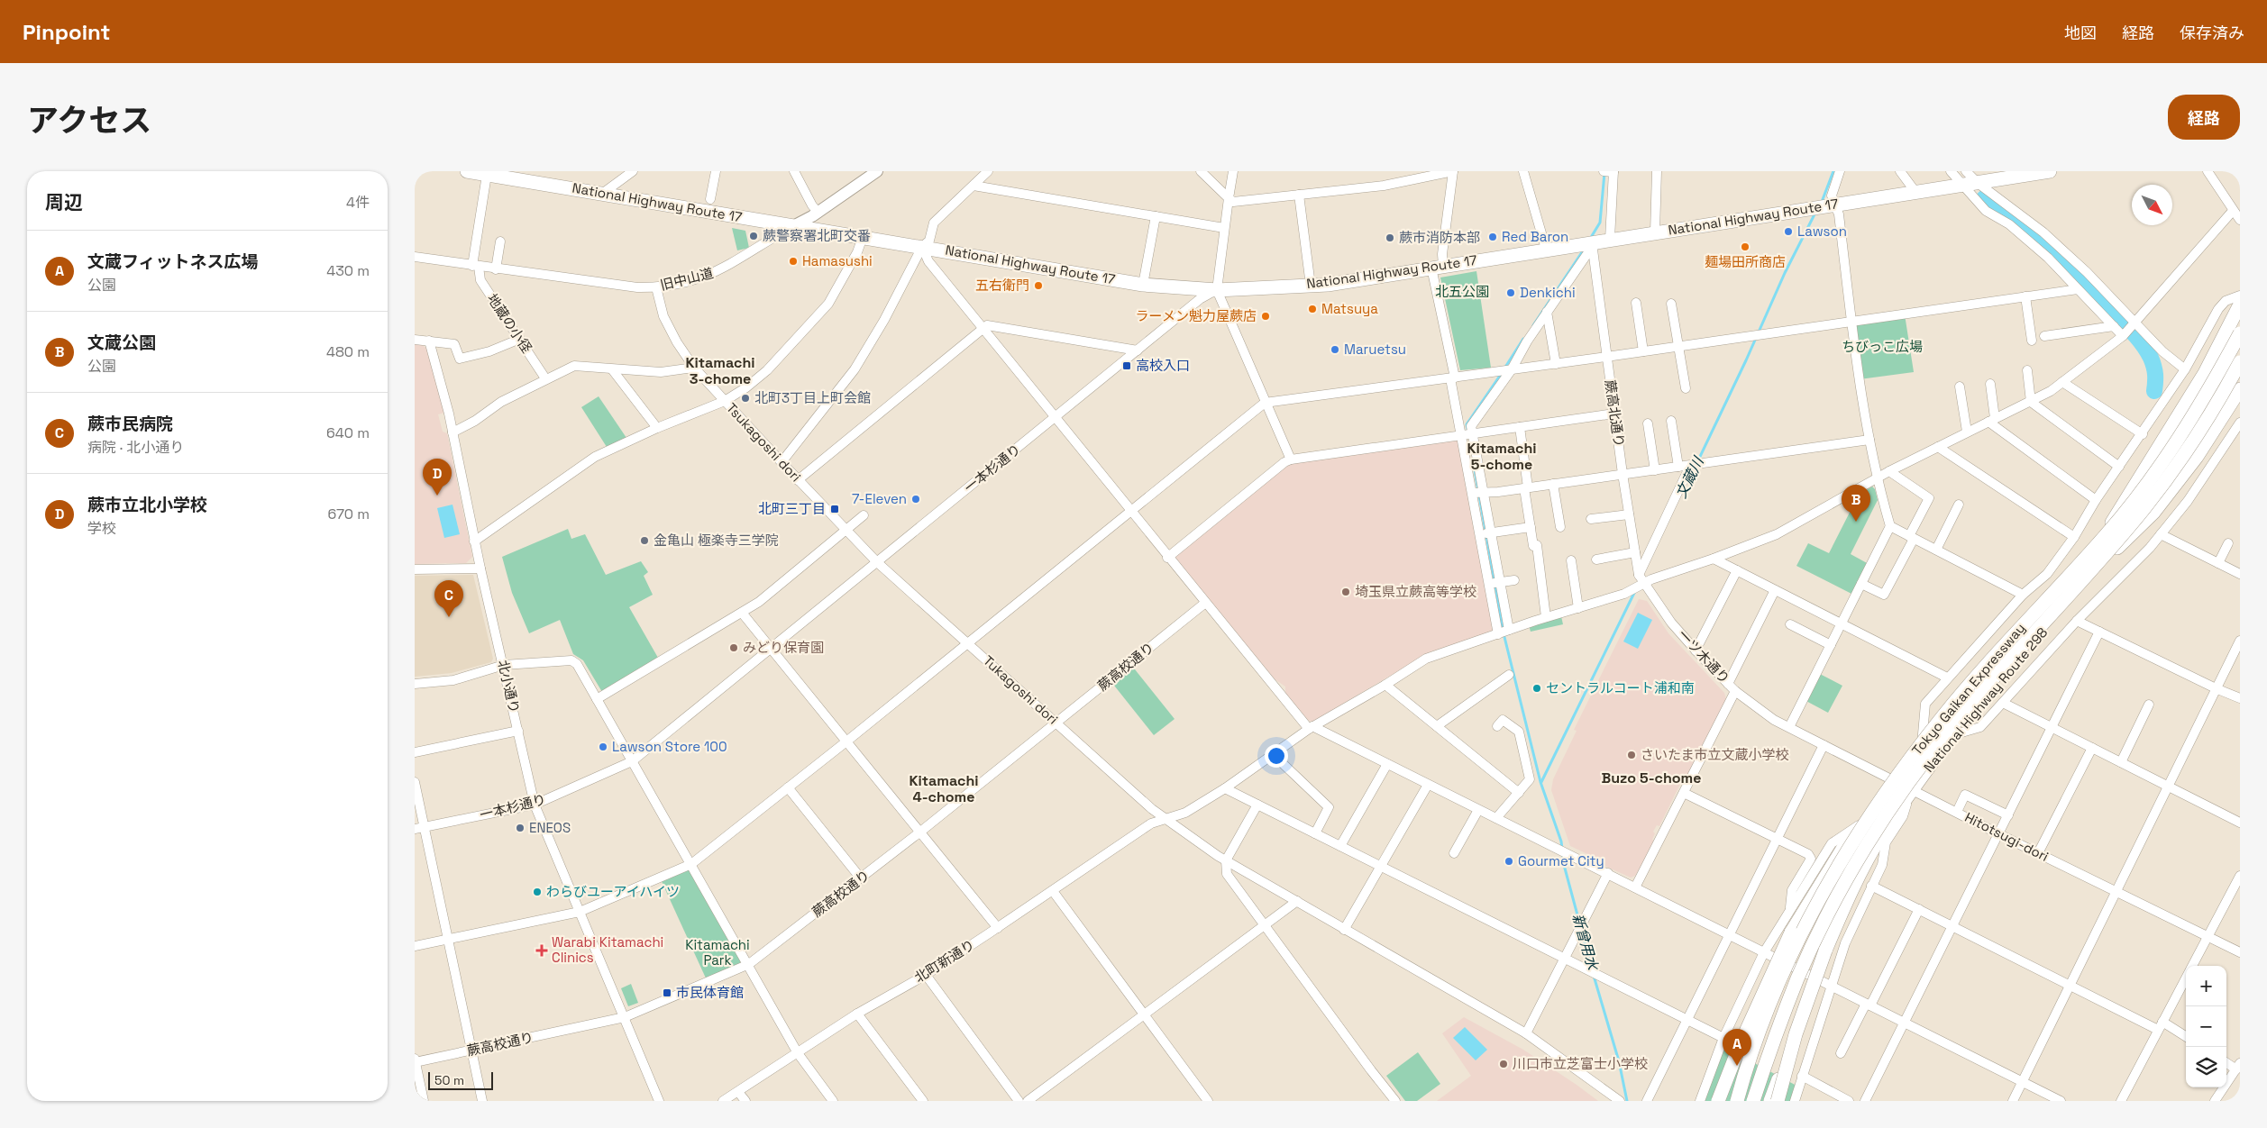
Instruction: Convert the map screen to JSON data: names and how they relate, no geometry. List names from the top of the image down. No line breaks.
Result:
{"streets":{"highway":["National Highway Route 17","Tokyo Gaikan Expressway","National Highway Route 298"],"main road":["旧中山道"],"street":["地蔵の小径","蕨高北通り","Tsukagoshi dori","一本杉通り","一ツ木通り","蕨高校通り","北小通り","Tukagoshi dori","Hitotsugi-dori","北町新通り"]},"crossings":[["National Highway Route 17","旧中山道"],["National Highway Route 17","蕨高北通り"],["National Highway Route 17","一本杉通り"],["旧中山道","地蔵の小径"],["旧中山道","Tsukagoshi dori"],["蕨高北通り","一ツ木通り"],["蕨高北通り","北町新通り"],["Tsukagoshi dori","一本杉通り"],["Tsukagoshi dori","Tukagoshi dori"],["一本杉通り","北小通り"],["一本杉通り","Tukagoshi dori"],["一ツ木通り","Hitotsugi-dori"],["一ツ木通り","北町新通り"],["蕨高校通り","北小通り"],["蕨高校通り","Tukagoshi dori"],["Tukagoshi dori","北町新通り"],["National Highway Route 298","Hitotsugi-dori"]],"districts":["Kitamachi 3-chome","Kitamachi 5-chome","Buzo 5-chome","Kitamachi 4-chome"],"water":["文蔵川","新曾用水"],"parks":["北五公園","ちびっこ広場","Kitamachi Park"],"places":{"other":["Lawson","蕨警察署北町交番","Red Baron","蕨市消防本部","麺場田所商店","Hamasushi","五右衛門","Denkichi","Matsuya","ラーメン魁力屋蕨店","Maruetsu","北町3丁目上町会館","7-Eleven","金亀山 極楽寺三学院","埼玉県立蕨高等学校","みどり保育園","セントラルコート浦和南","Lawson Store 100","さいたま市立文蔵小学校","ENEOS","Gourmet City","わらびユーアイハイツ","川口市立芝富士小学校"],"transit":["高校入口","北町三丁目","市民体育館"],"health":["Warabi Kitamachi Clinics"]},"scale_bar":"50 m","north":"bottom right","page":{"header":"Pinpoint","nav":["地図","経路","保存済み"],"title":"アクセス","buttons":"経路","heading":["周辺","4件"],"list":[{"mark":"A","name":"文蔵フィットネス広場","note":"公園","value":"430 m"},{"mark":"B","name":"文蔵公園","note":"公園","value":"480 m"},{"mark":"C","name":"蕨市民病院","note":"病院 · 北小通り","value":"640 m"},{"mark":"D","name":"蕨市立北小学校","note":"学校","value":"670 m"}],"pins":["D","B","C","A"],"map_buttons":["+","−"],"scale":"50 m"}}
